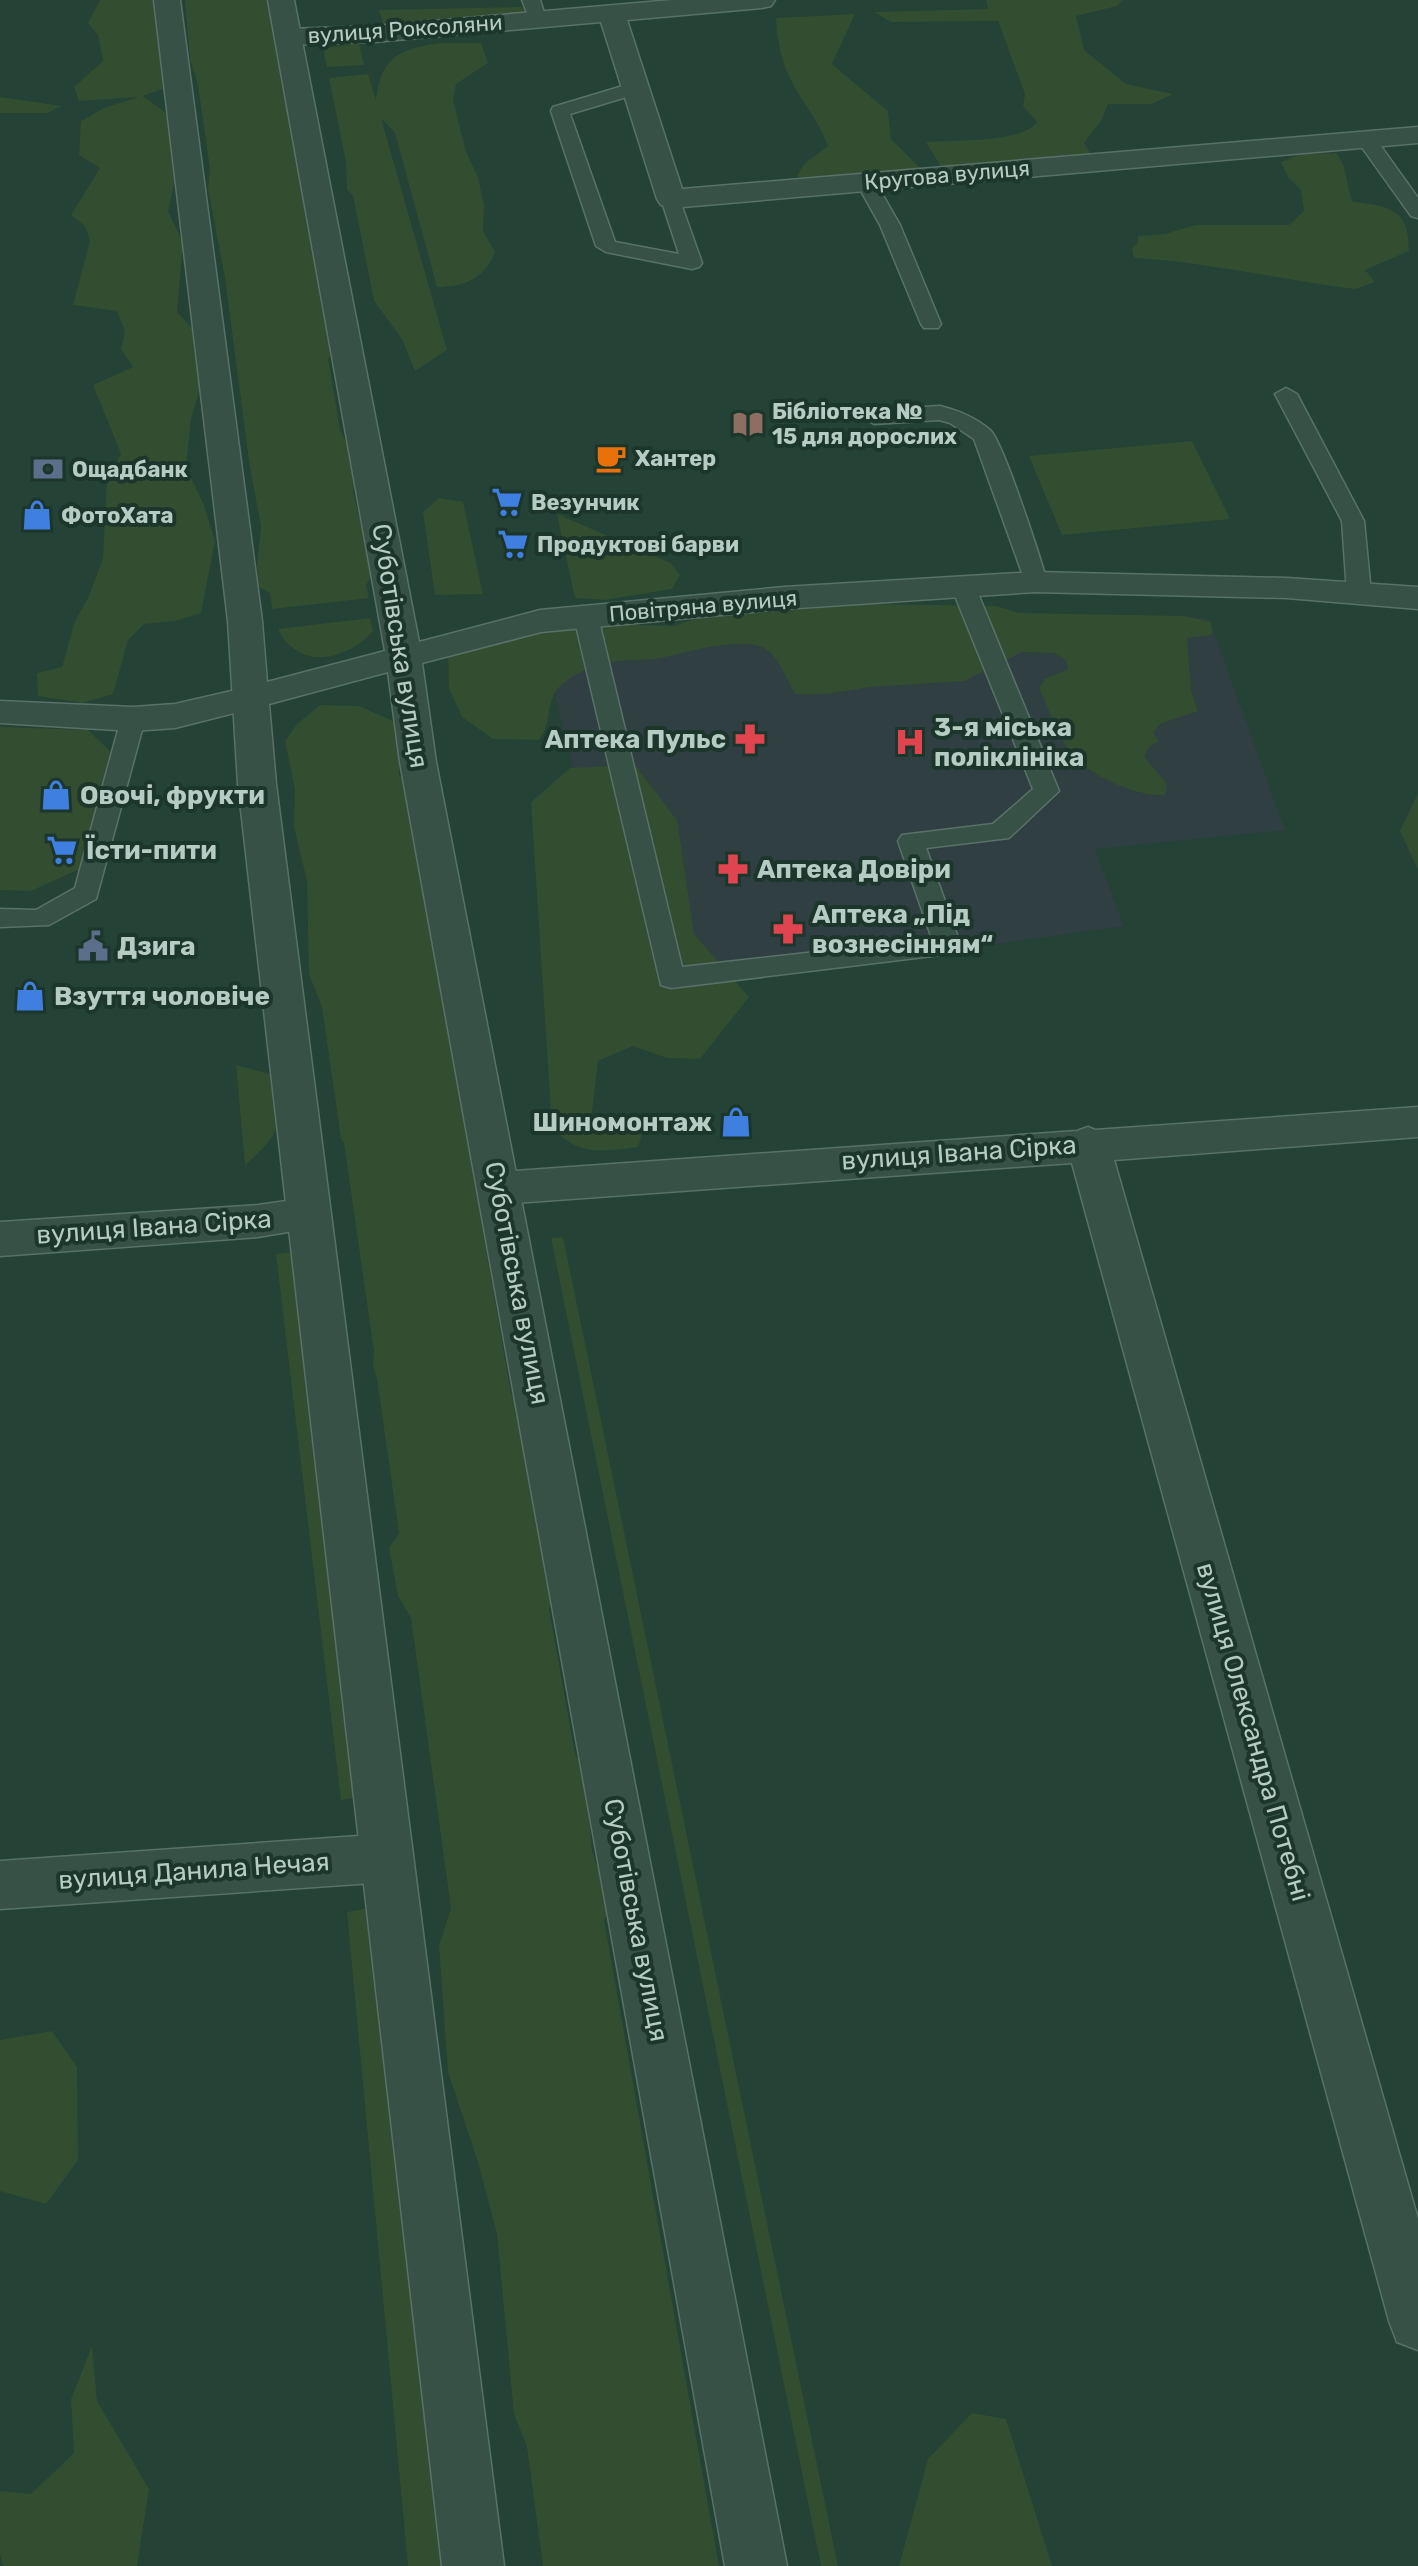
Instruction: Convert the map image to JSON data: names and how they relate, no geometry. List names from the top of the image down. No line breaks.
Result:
{"streets":{"street":["вулиця Роксоляни","Кругова вулиця","Повітряна вулиця","Суботівська вулиця","вулиця Івана Сірка","вулиця Олександра Потебні","вулиця Данила Нечая"]},"crossings":[["вулиця Роксоляни","Суботівська вулиця"],["Повітряна вулиця","Суботівська вулиця"],["Суботівська вулиця","вулиця Івана Сірка"],["вулиця Івана Сірка","вулиця Олександра Потебні"]],"places":{"library":["Бібліотека № 15 для дорослих"],"cafe":["Хантер"],"bank":["Ощадбанк"],"supermarket":["Везунчик","Продуктові барви","Їсти-пити"],"shop":["ФотоХата","Овочі, фрукти","Взуття чоловіче","Шиномонтаж"],"pharmacy":["Аптека Пульс","Аптека Довіри","Аптека „Під вознесінням“"],"hospital":["3-я міська поліклініка"],"public building":["Дзига"]}}
